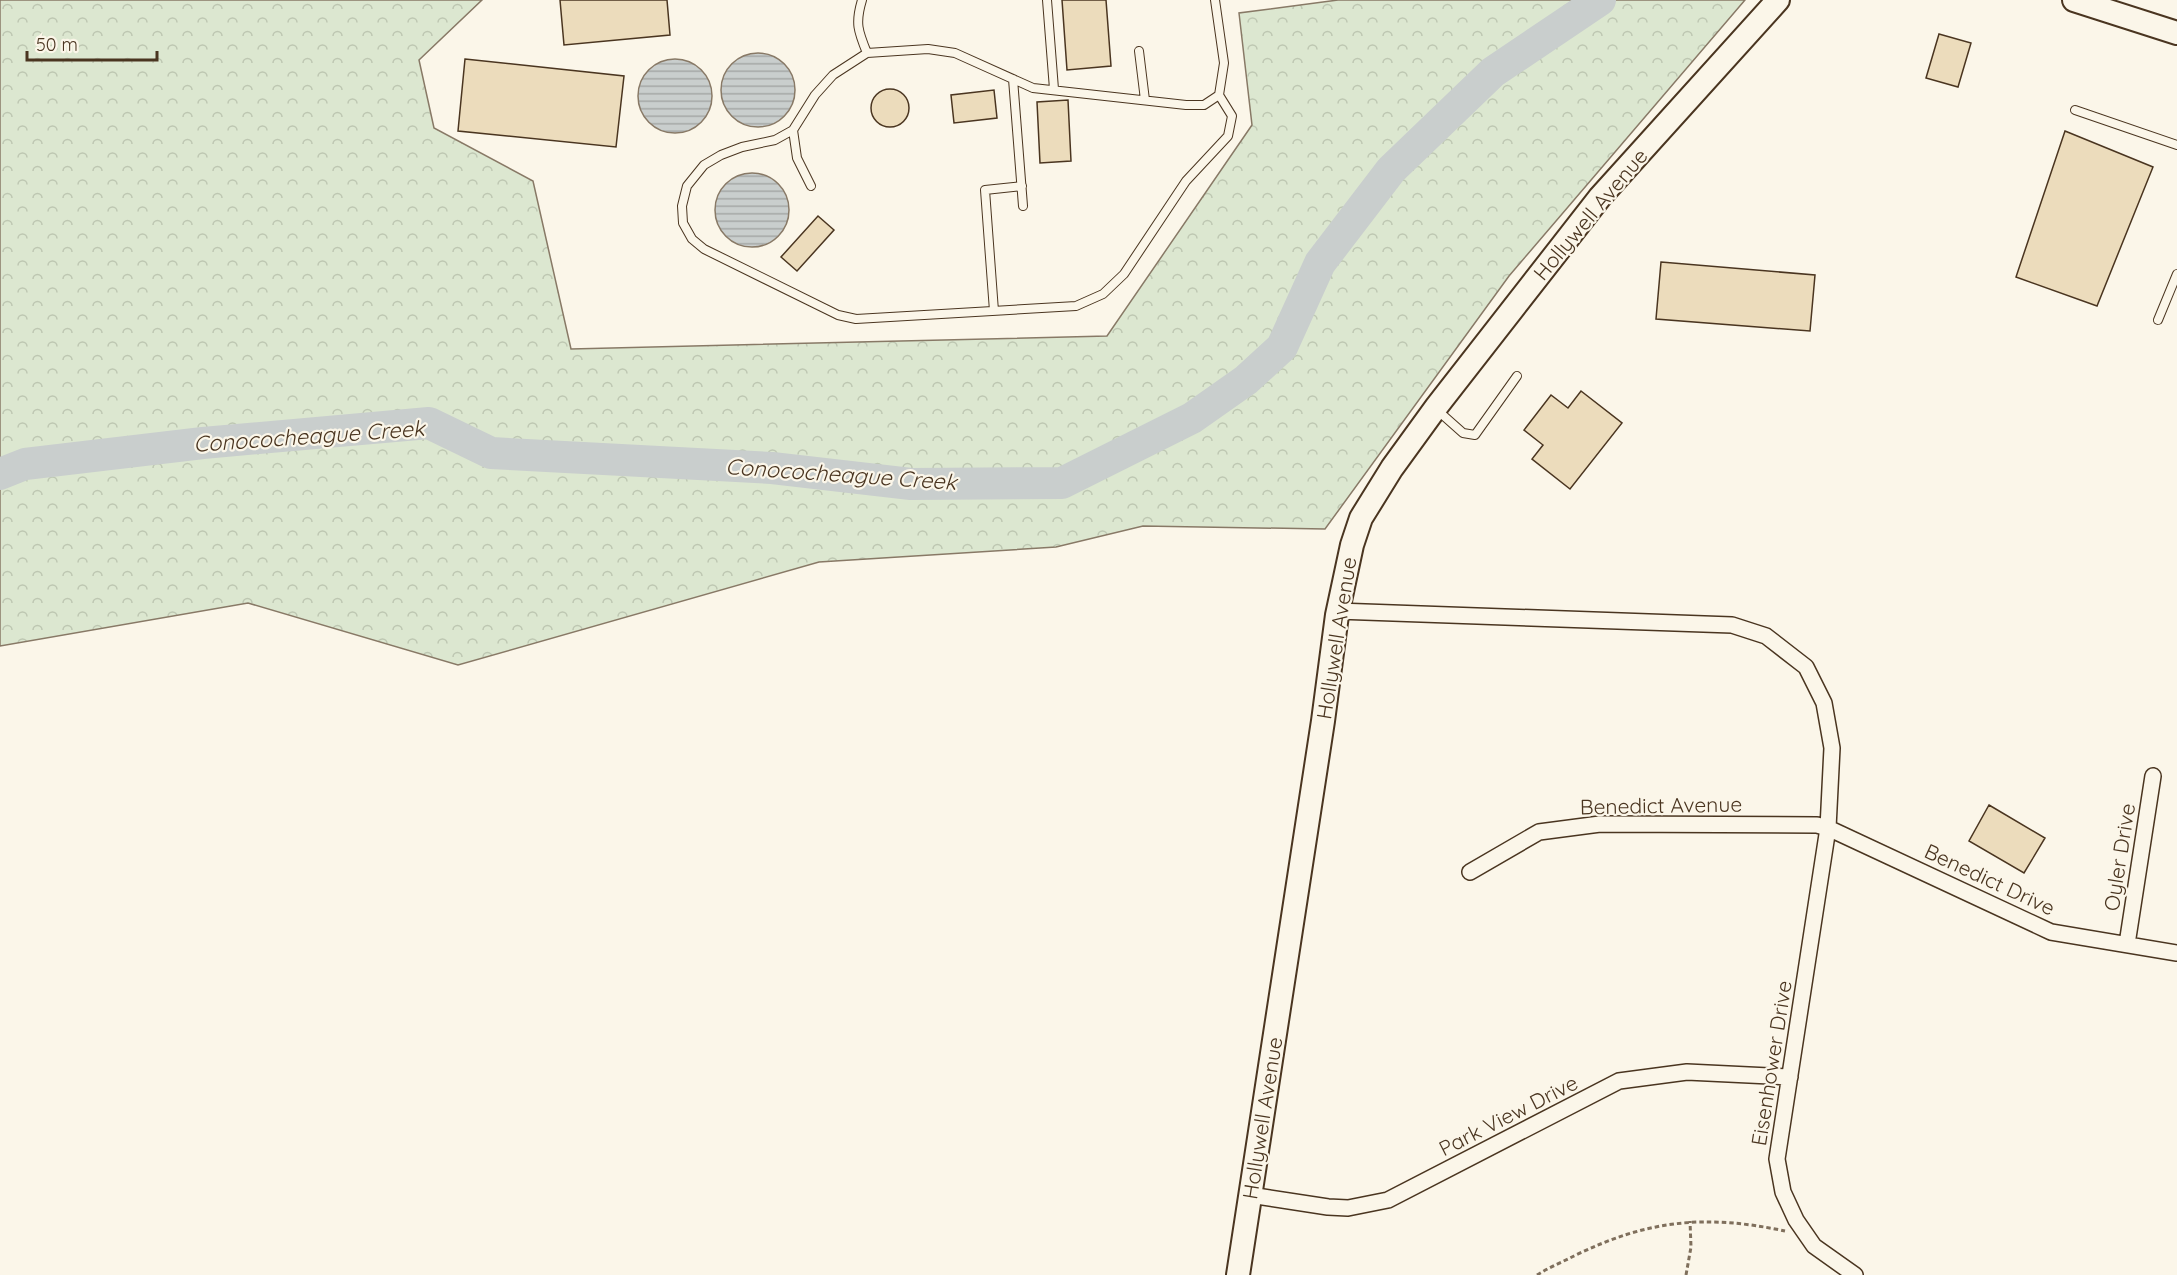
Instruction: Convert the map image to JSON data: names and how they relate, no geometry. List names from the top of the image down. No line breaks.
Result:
{"streets":{"street":["Hollywell Avenue","Benedict Avenue","Oyler Drive","Benedict Drive","Eisenhower Drive","Park View Drive"]},"crossings":[["Hollywell Avenue","Eisenhower Drive"],["Hollywell Avenue","Park View Drive"],["Benedict Avenue","Benedict Drive"],["Benedict Avenue","Eisenhower Drive"],["Oyler Drive","Benedict Drive"],["Benedict Drive","Eisenhower Drive"],["Eisenhower Drive","Park View Drive"]],"water":["Conococheague Creek"],"scale_bar":"50 m"}
